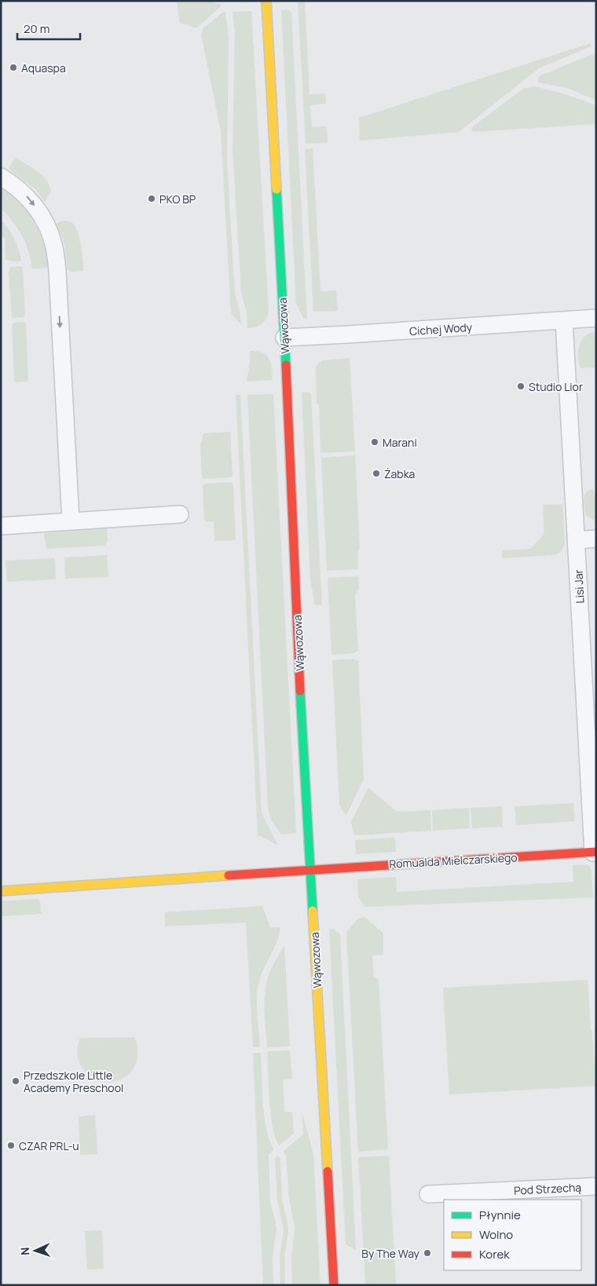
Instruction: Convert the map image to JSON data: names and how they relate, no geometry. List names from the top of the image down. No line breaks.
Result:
{"streets":{"street":["Wąwozowa","Cichej Wody","Lisi Jar","Romualda Mielczarskiego","Pod Strzechą"]},"crossings":[["Wąwozowa","Cichej Wody"],["Wąwozowa","Romualda Mielczarskiego"],["Cichej Wody","Lisi Jar"],["Lisi Jar","Romualda Mielczarskiego"]],"places":["Aquaspa","PKO BP","Studio Lior","Marani","Żabka","Przedszkole Little Academy Preschool","CZAR PRL-u","By The Way"],"legend":["Płynnie","Wolno","Korek"],"scale_bar":"20 m","north":"left"}
